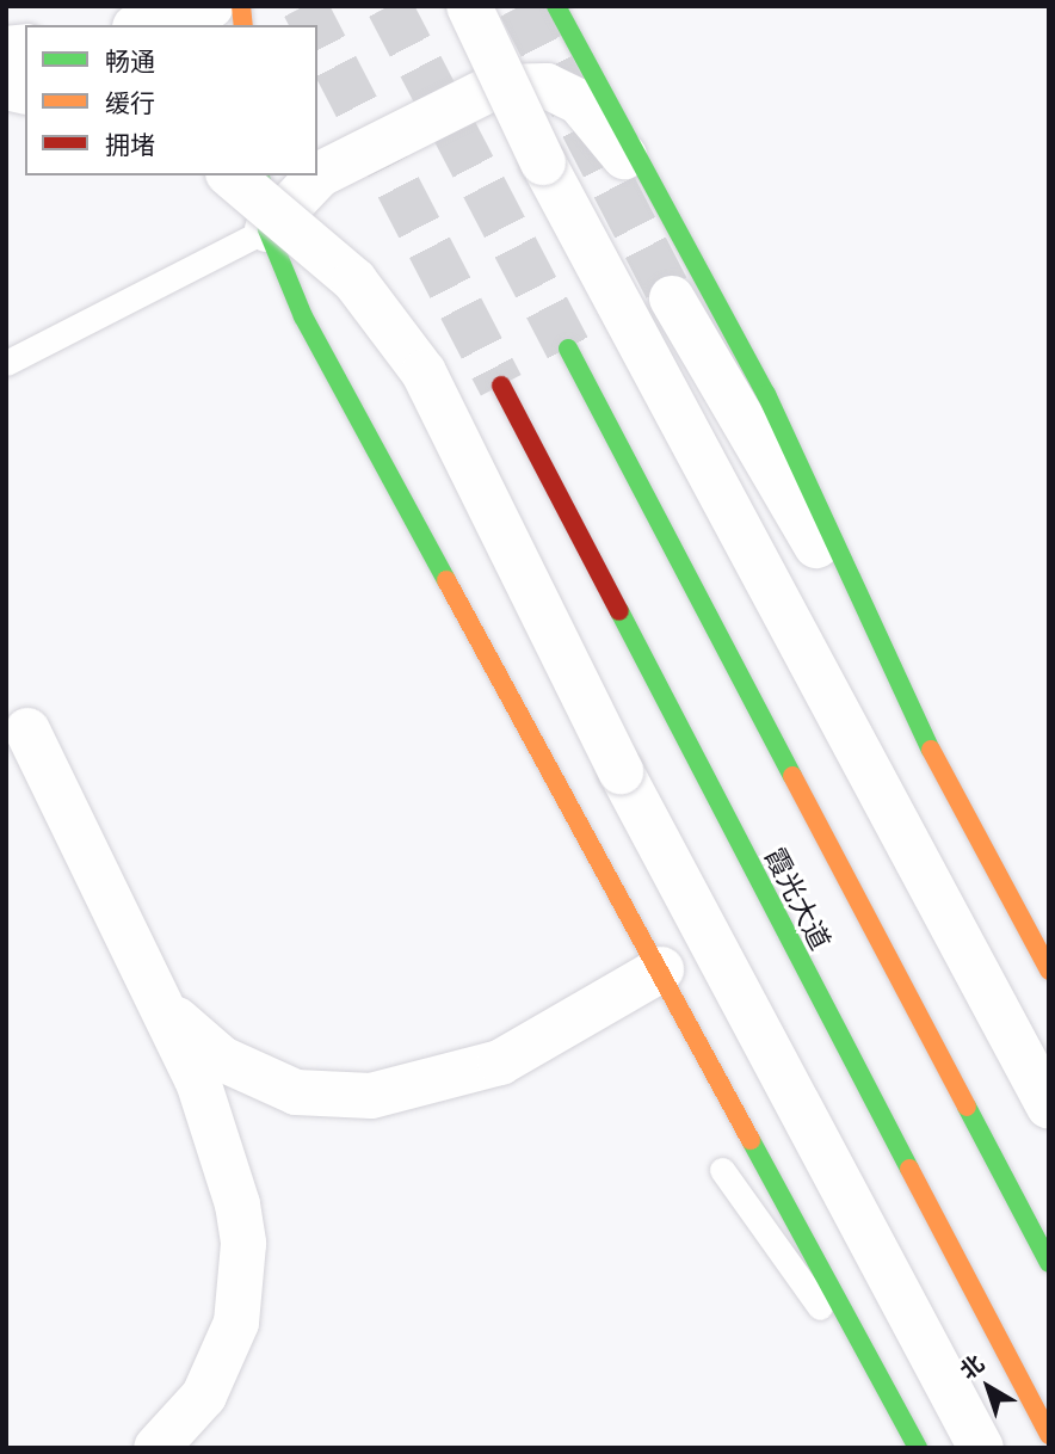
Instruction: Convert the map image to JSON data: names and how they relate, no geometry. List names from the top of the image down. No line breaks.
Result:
{"streets":{"street":["霞光大道"]},"legend":["畅通","缓行","拥堵"],"north":"top left"}
